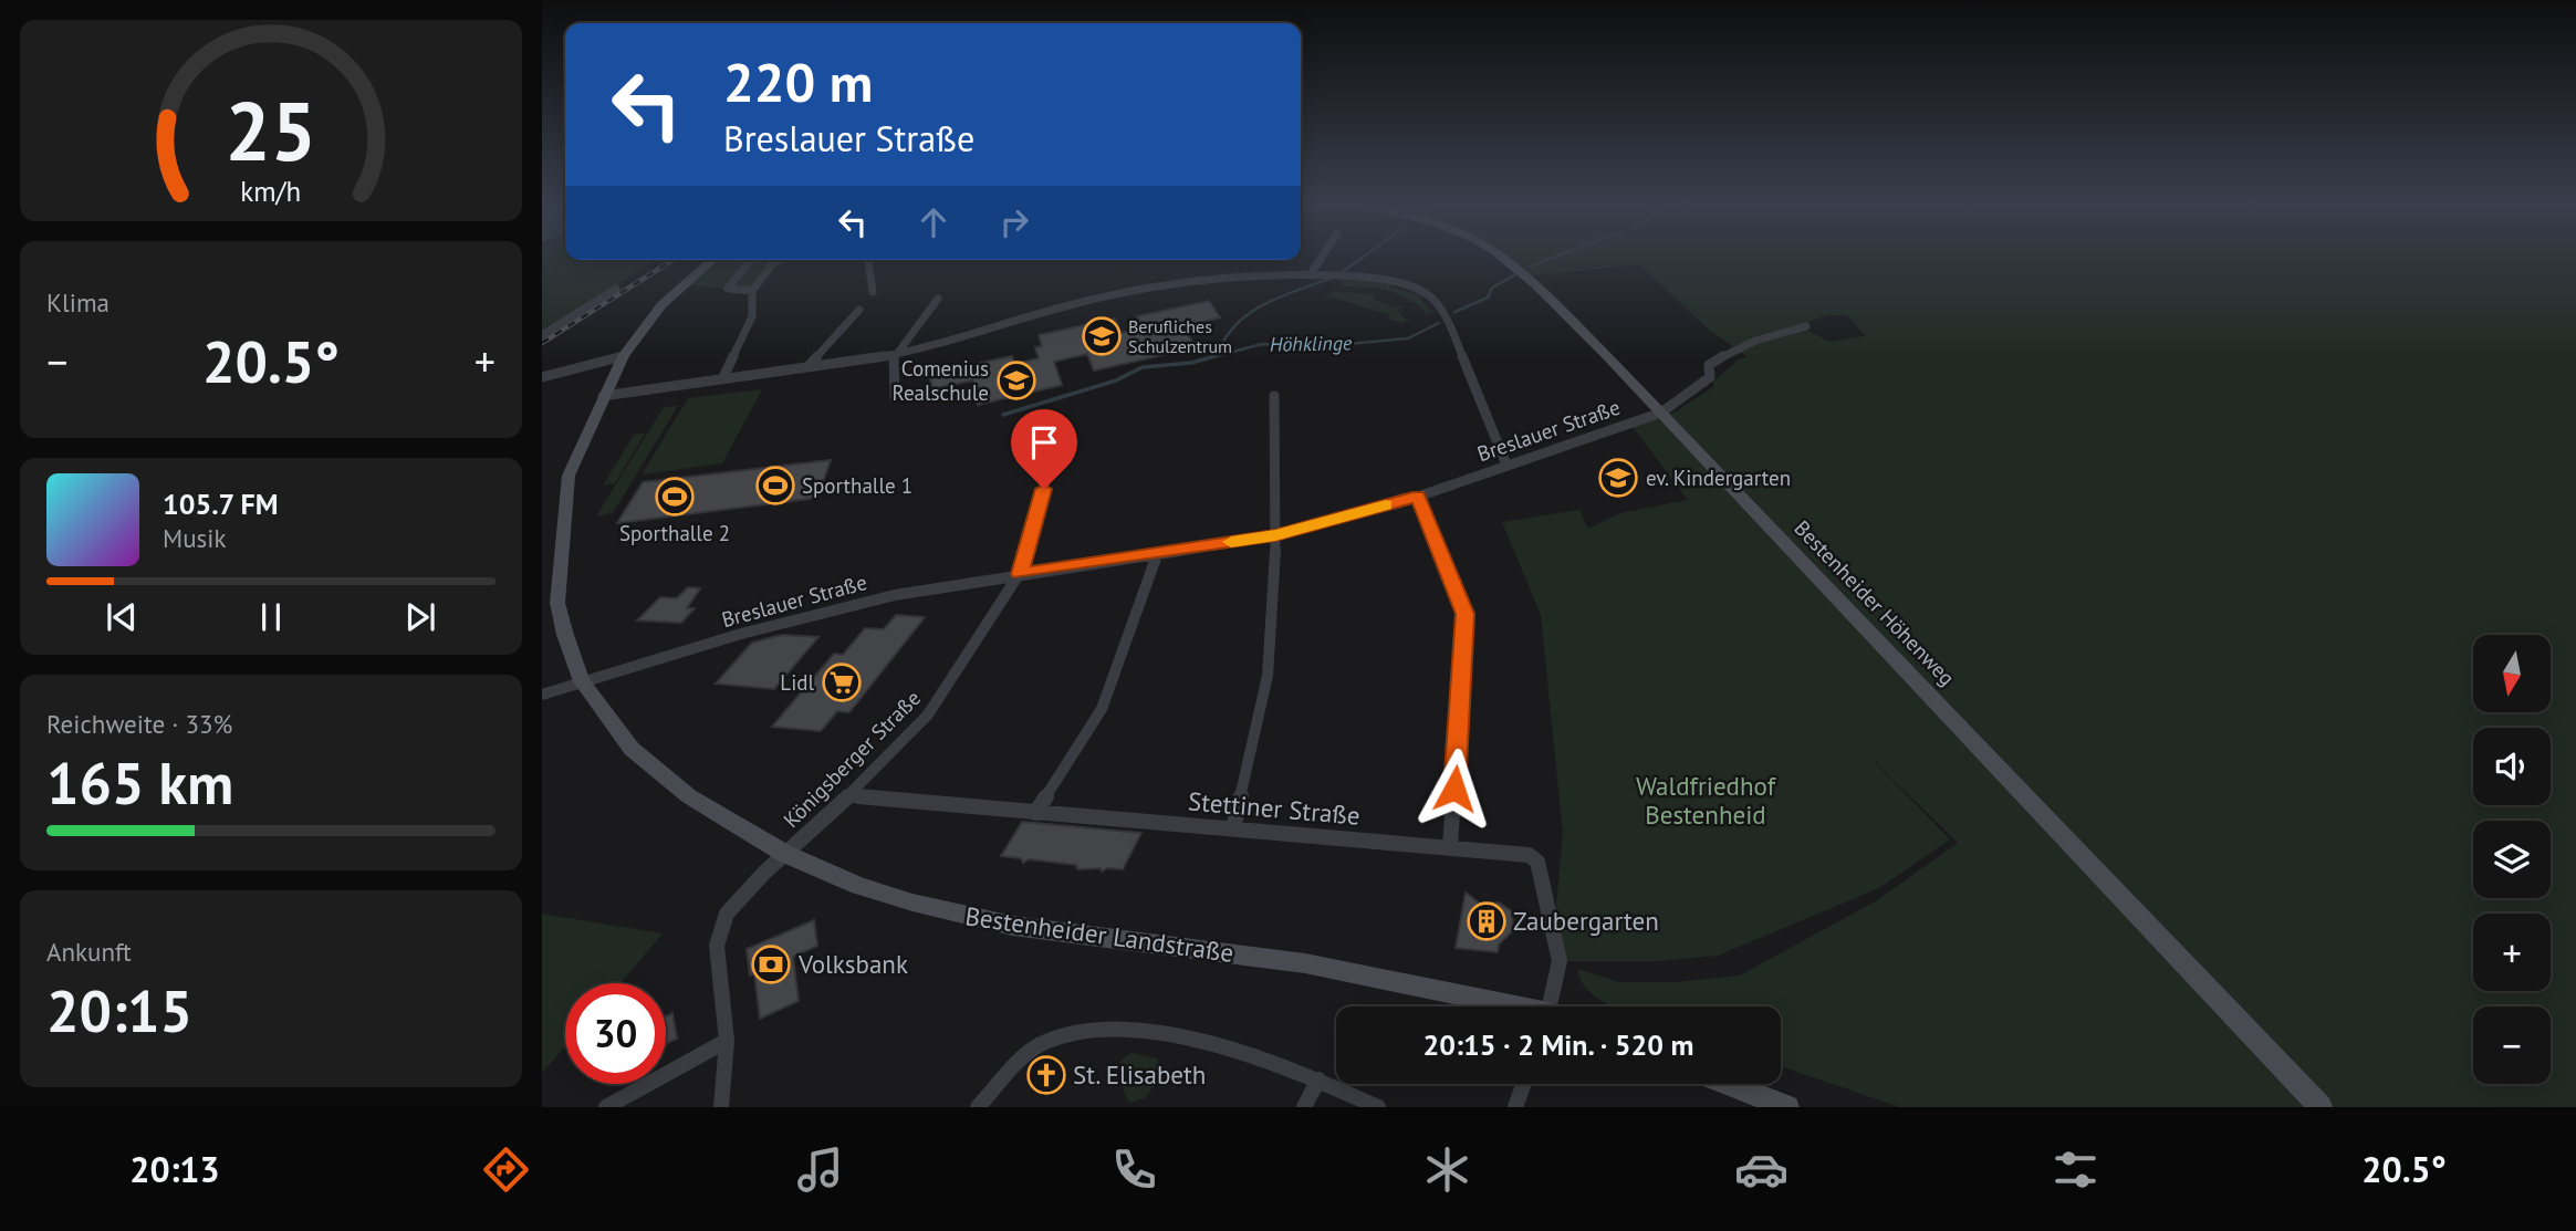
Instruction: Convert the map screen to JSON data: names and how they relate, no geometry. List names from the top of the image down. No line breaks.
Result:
{"streets":{"main road":["Bestenheider Höhenweg","Bestenheider Landstraße"],"street":["Breslauer Straße","Königsberger Straße","Stettiner Straße"]},"crossings":[["Breslauer Straße","Bestenheider Höhenweg"],["Breslauer Straße","Königsberger Straße"],["Breslauer Straße","Bestenheider Landstraße"],["Königsberger Straße","Stettiner Straße"],["Königsberger Straße","Bestenheider Landstraße"]],"water":["Höhklinge"],"parks":["Waldfriedhof Bestenheid"],"places":{"school or university":["Berufliches Schulzentrum","Comenius Realschule","ev. Kindergarten"],"sports":["Sporthalle 1","Sporthalle 2"],"supermarket":["Lidl"],"building":["Zaubergarten"],"bank":["Volksbank"],"church":["St. Elisabeth"]},"north":"bottom","page":{"turn":["220 m","Breslauer Straße"],"tile":["Klima",["Reichweite · 33%","165 km"],["Ankunft","20:15"]],"heat":["−","20.5°","+"],"song":["105.7 FM","Musik"],"map_buttons":["+","−"],"limit":"30","trip":"20:15 · 2 Min. · 520 m","tabs":["20:13","20.5°"],"gauge":["25","km/h"]}}
